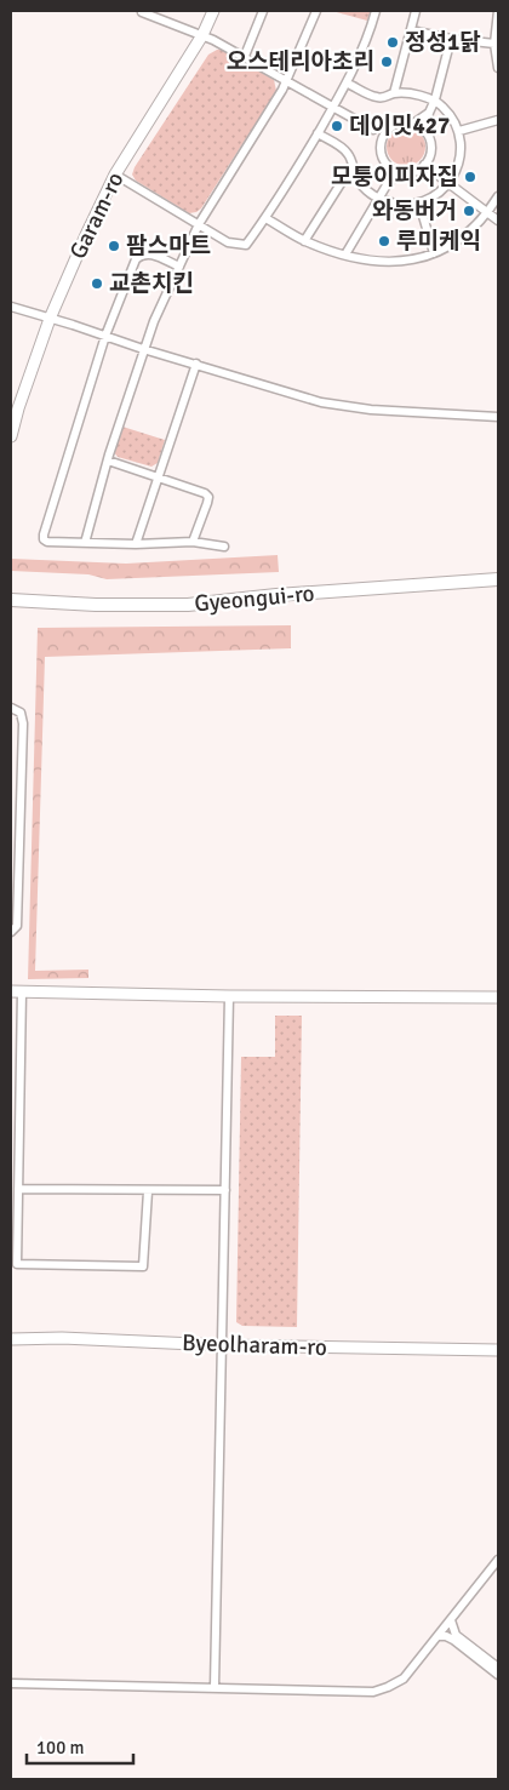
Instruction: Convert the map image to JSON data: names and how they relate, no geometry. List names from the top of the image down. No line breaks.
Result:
{"streets":{"main road":["Gyeongui-ro"],"street":["Garam-ro","Byeolharam-ro"]},"places":["정성1닭","오스테리아초리","데이밋427","모퉁이피자집","와동버거","루미케익","팜스마트","교촌치킨"],"scale_bar":"100 m"}
